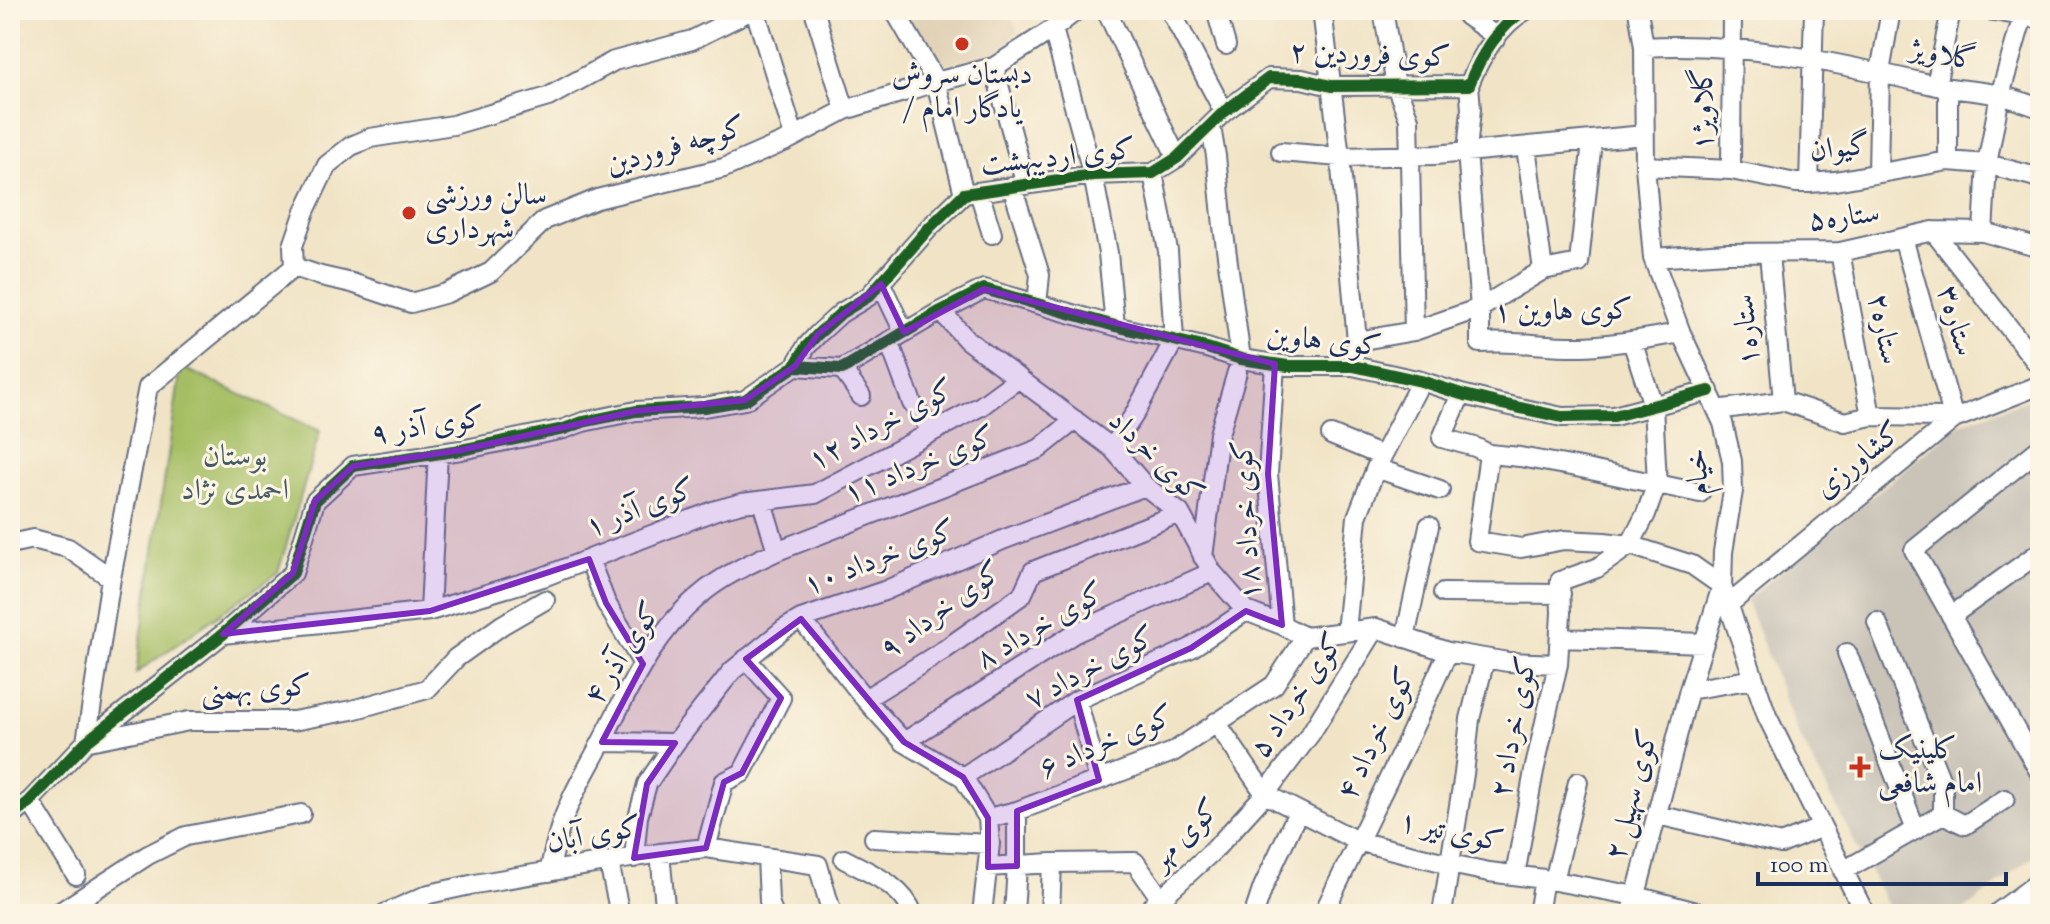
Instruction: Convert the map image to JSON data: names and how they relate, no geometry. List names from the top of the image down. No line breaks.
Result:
{"streets":{"street":["کوی فروردین ۲","گلاویژ","گلاویژ۱","کوچه فروردین","گیوان","کوی اردیبهشت","ستاره۵","کوی هاوین ۱","ستاره۳","ستاره۲","ستاره۱","کوی هاوین","کوی خرداد ۱۲","کوی آذر ۹","کوی خرداد","کشاورزی","کوی خرداد ۱۱","خیام","کوی آذر ۱","کوی خرداد ۱۸","کوی خرداد ۱۰","کوی خرداد ۹","کوی خرداد ۸","کوی آذر ۴","کوی خرداد ۷","کوی بهمنی","کوی خرداد ۵","کوی خرداد ۲","کوی خرداد ۴","کوی خرداد ۶","کوی سهیل ۲","کوی تیر ۱","کوی مهر","کوی آبان"]},"crossings":[["کوی فروردین ۲","کوی اردیبهشت"],["گلاویژ","گلاویژ۱"],["گلاویژ","خیام"],["گلاویژ۱","گیوان"],["گیوان","خیام"],["کوی اردیبهشت","کوی آذر ۹"],["ستاره۵","ستاره۳"],["ستاره۵","ستاره۲"],["ستاره۵","ستاره۱"],["ستاره۵","خیام"],["کوی هاوین ۱","خیام"],["ستاره۳","کشاورزی"],["کوی هاوین","کوی خرداد"],["کوی هاوین","خیام"],["کوی هاوین","کوی خرداد ۱۸"],["کوی خرداد ۱۲","کوی خرداد"],["کوی خرداد ۱۲","کوی آذر ۱"],["کوی آذر ۹","کوی آذر ۱"],["کوی آذر ۹","کوی بهمنی"],["کوی خرداد","کوی خرداد ۱۱"],["کوی خرداد","کوی خرداد ۱۸"],["کوی خرداد","کوی خرداد ۱۰"],["کوی خرداد","کوی خرداد ۹"],["کوی خرداد","کوی خرداد ۸"],["کوی خرداد","کوی خرداد ۷"],["کوی خرداد","کوی خرداد ۶"],["کشاورزی","خیام"],["کوی خرداد ۱۱","کوی آذر ۴"],["خیام","کوی سهیل ۲"],["کوی خرداد ۱۰","کوی آبان"],["کوی آذر ۴","کوی آبان"],["کوی خرداد ۵","کوی تیر ۱"],["کوی خرداد ۵","کوی مهر"],["کوی خرداد ۲","کوی تیر ۱"],["کوی خرداد ۴","کوی تیر ۱"],["کوی سهیل ۲","کوی تیر ۱"],["کوی تیر ۱","کوی مهر"]],"parks":["بوستان احمدی نژاد"],"places":{"other":["دبستان سروش / یادگار امام","سالن ورزشی شهرداری"],"health":["کلینیک امام شافعی"]},"scale_bar":"100 m"}
